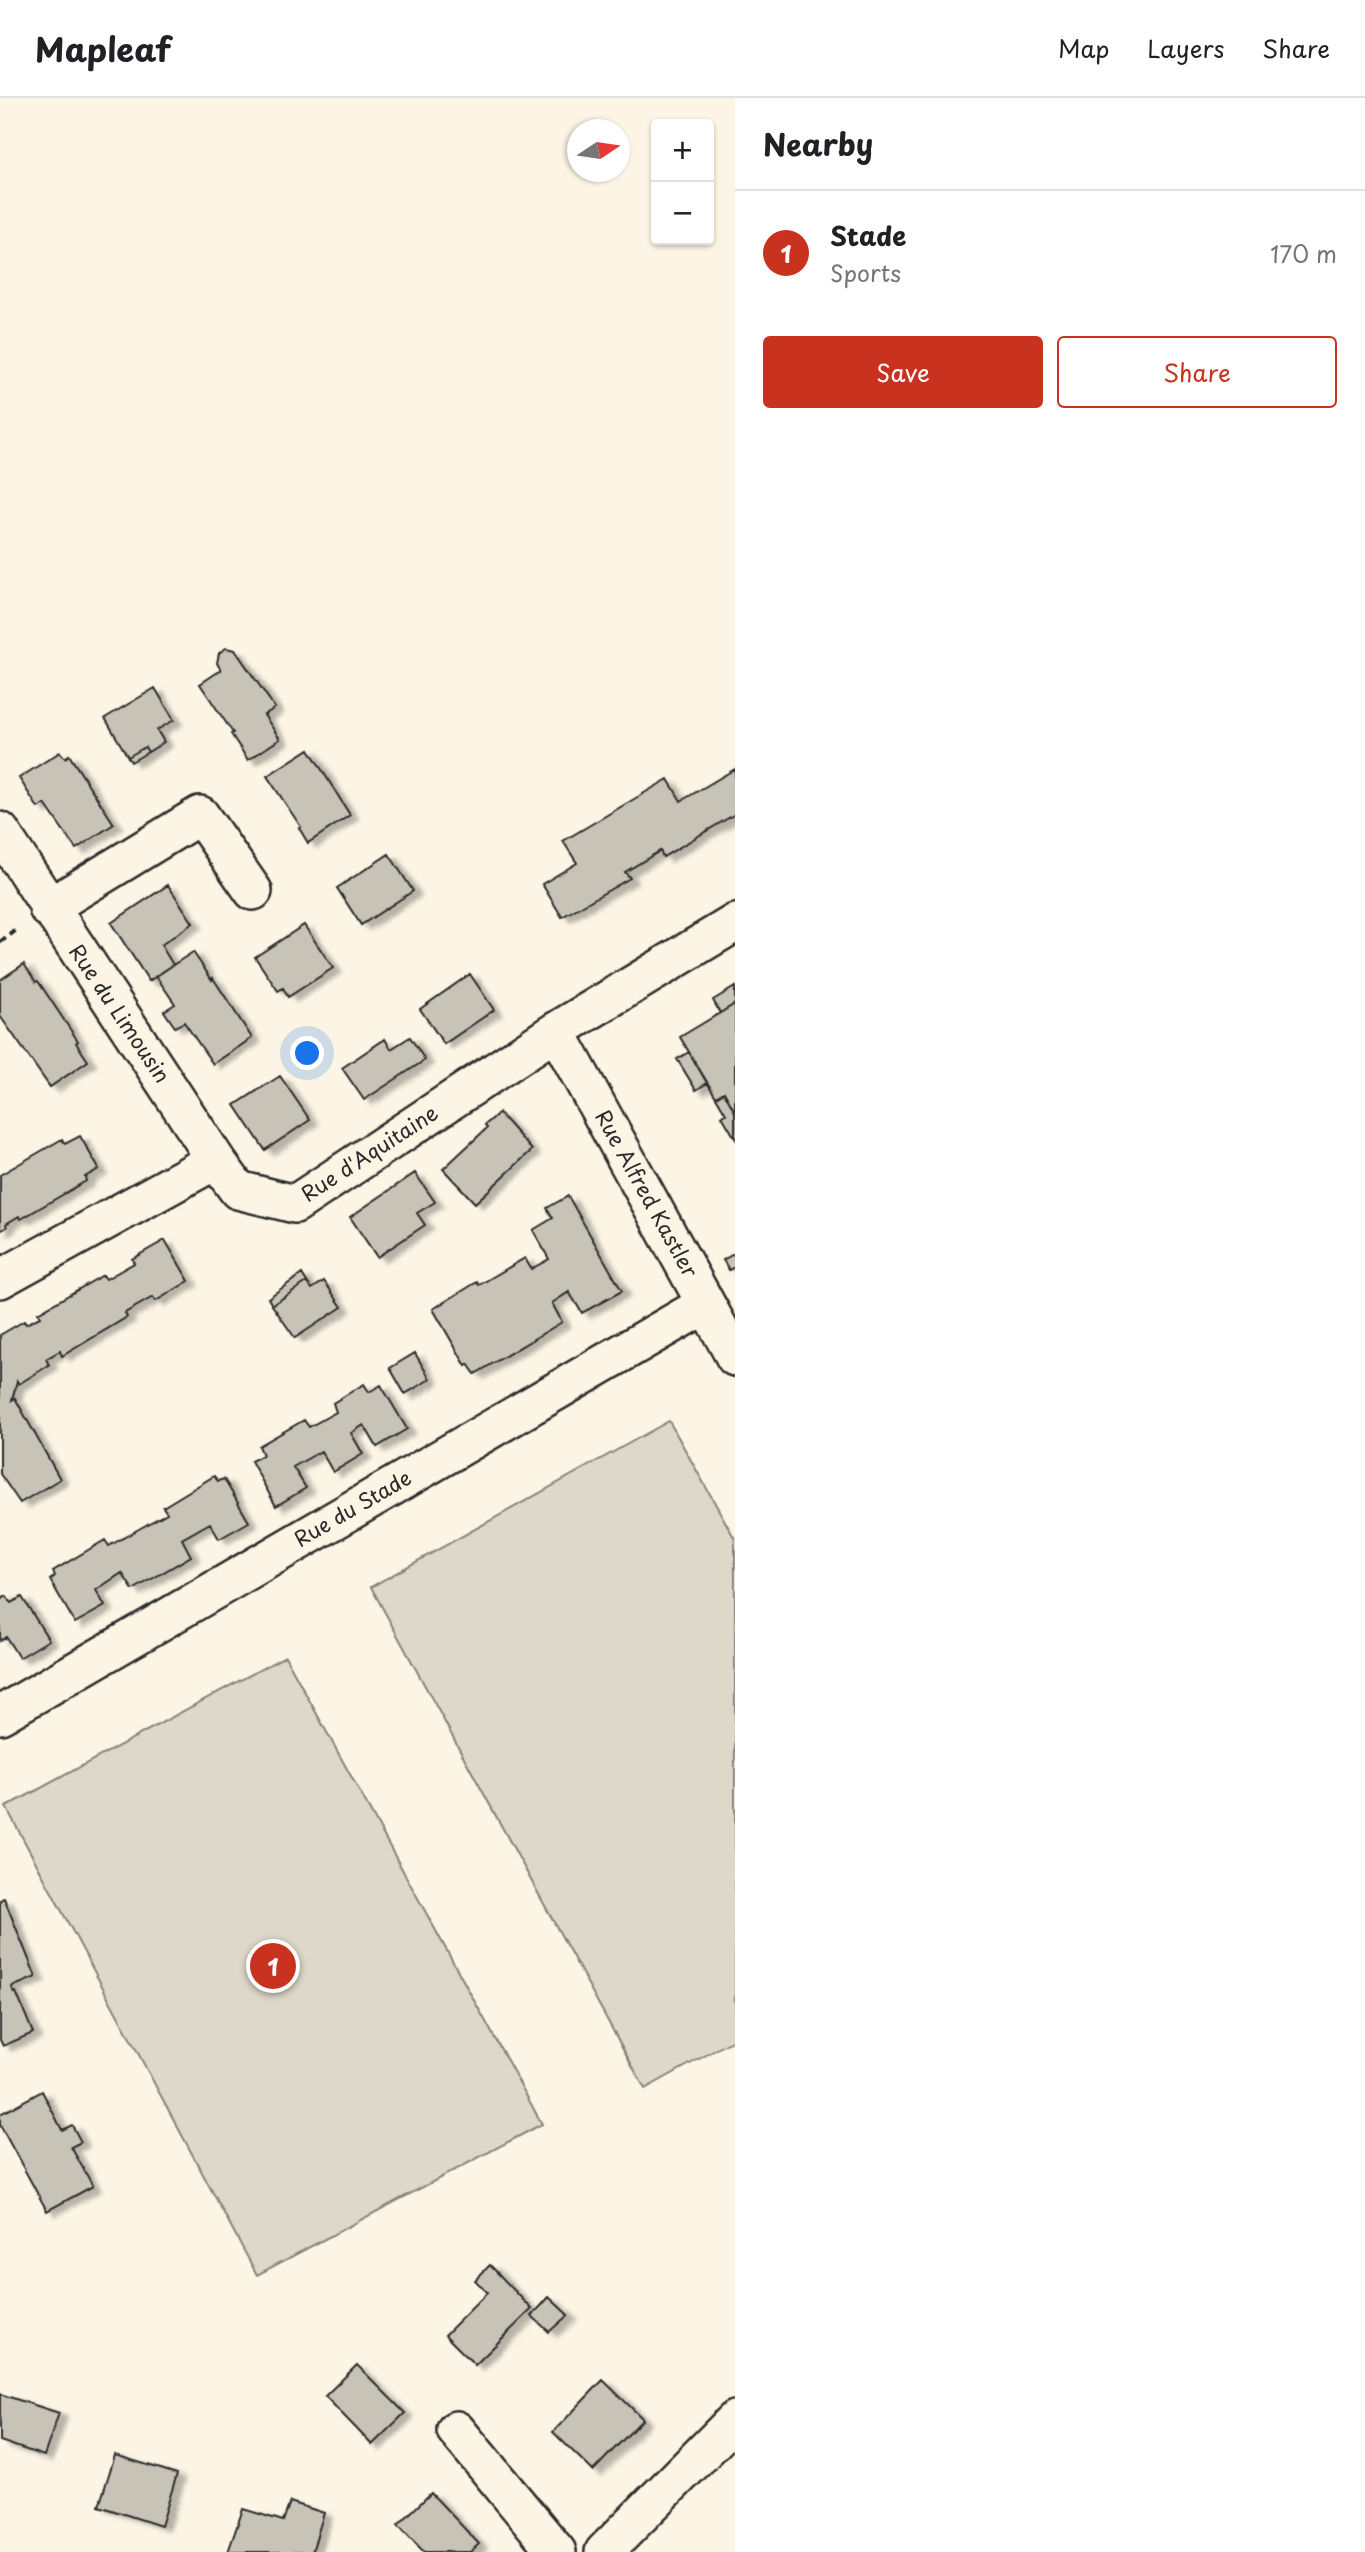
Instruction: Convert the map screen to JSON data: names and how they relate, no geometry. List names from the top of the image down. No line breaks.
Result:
{"streets":{"street":["Rue du Limousin","Rue d'Aquitaine","Rue Alfred Kastler","Rue du Stade"]},"crossings":[["Rue du Limousin","Rue d'Aquitaine"],["Rue d'Aquitaine","Rue Alfred Kastler"],["Rue Alfred Kastler","Rue du Stade"]],"north":"right","page":{"header":"Mapleaf","nav":["Map","Layers","Share"],"heading":"Nearby","map_buttons":["+","−"],"list":[{"mark":"1","name":"Stade","note":"Sports","value":"170 m"}],"buttons":["Save","Share"],"pins":"1"}}
